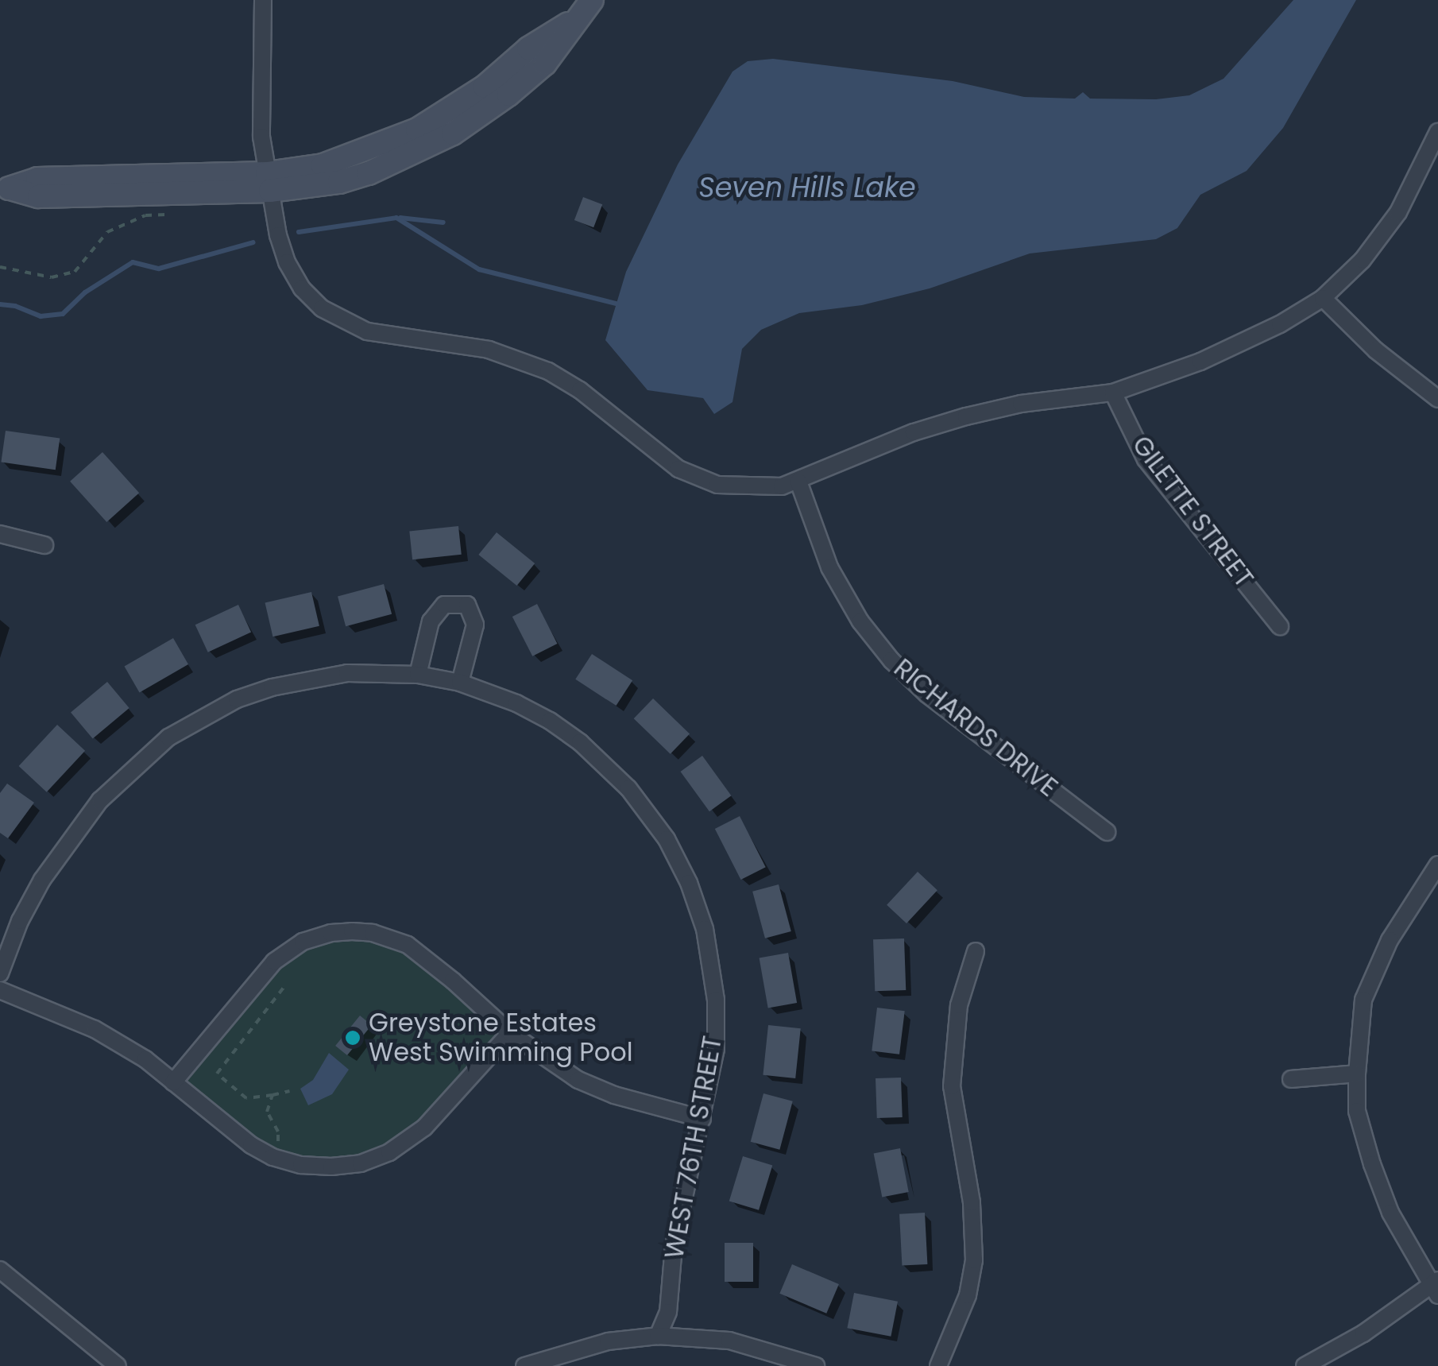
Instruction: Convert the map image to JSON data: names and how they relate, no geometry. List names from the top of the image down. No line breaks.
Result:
{"streets":{"street":["GILETTE STREET","RICHARDS DRIVE","WEST 76TH STREET"]},"water":["Seven Hills Lake"],"places":["Greystone Estates West Swimming Pool"]}
